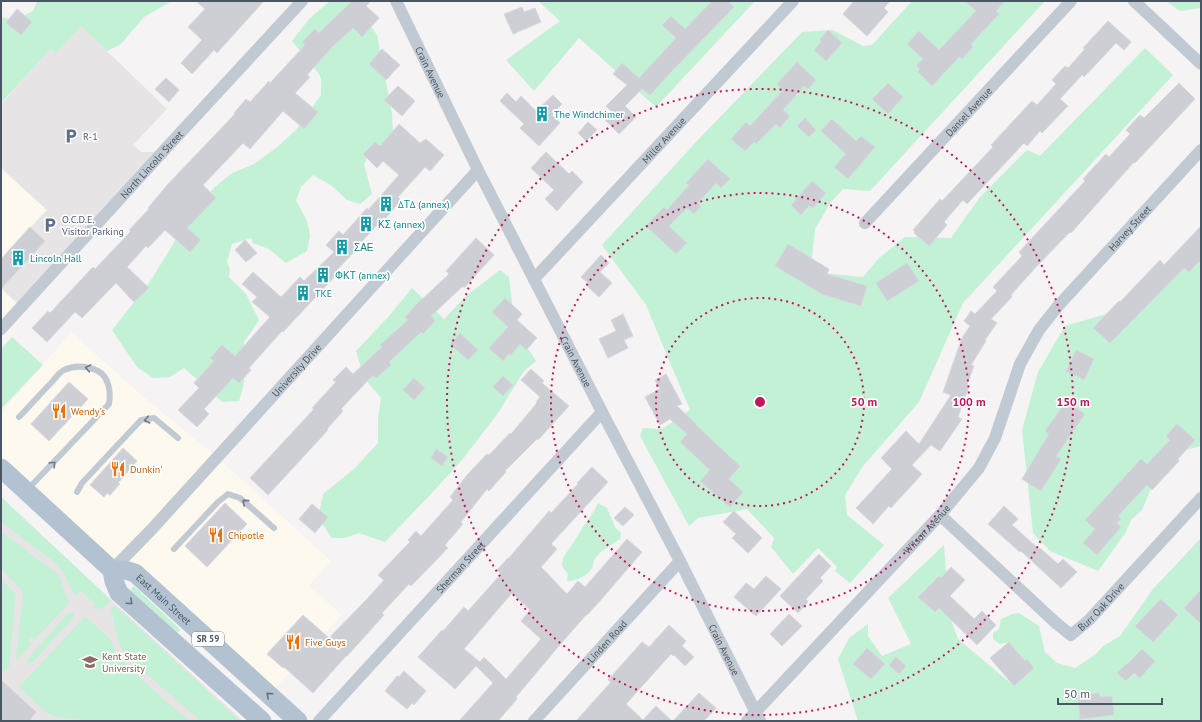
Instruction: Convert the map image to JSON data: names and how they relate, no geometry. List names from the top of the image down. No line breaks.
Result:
{"streets":{"main road":["East Main Street","SR 59"],"street":["Crain Avenue","Dansel Avenue","Miller Avenue","North Lincoln Street","Harvey Street","University Drive","Wilson Avenue","Sherman Street","Burr Oak Drive","Linden Road"]},"crossings":[["Crain Avenue","Miller Avenue"],["Crain Avenue","University Drive"],["Crain Avenue","Wilson Avenue"],["Crain Avenue","Sherman Street"],["Crain Avenue","Linden Road"],["Harvey Street","Wilson Avenue"],["University Drive","East Main Street"],["University Drive","SR 59"],["Wilson Avenue","Burr Oak Drive"],["East Main Street","SR 59"]],"places":{"building":["The Windchimer","ΔΤΔ (annex)","ΚΣ (annex)","ΣΑΕ","Lincoln Hall","ΦΚΤ (annex)","TKE"],"parking":["R-1","O.C.D.E. Visitor Parking"],"restaurant":["Wendy's","Dunkin'","Chipotle","Five Guys"],"school or university":["Kent State University"]},"scale_bar":"50 m","rings":["50 m","100 m","150 m"]}
